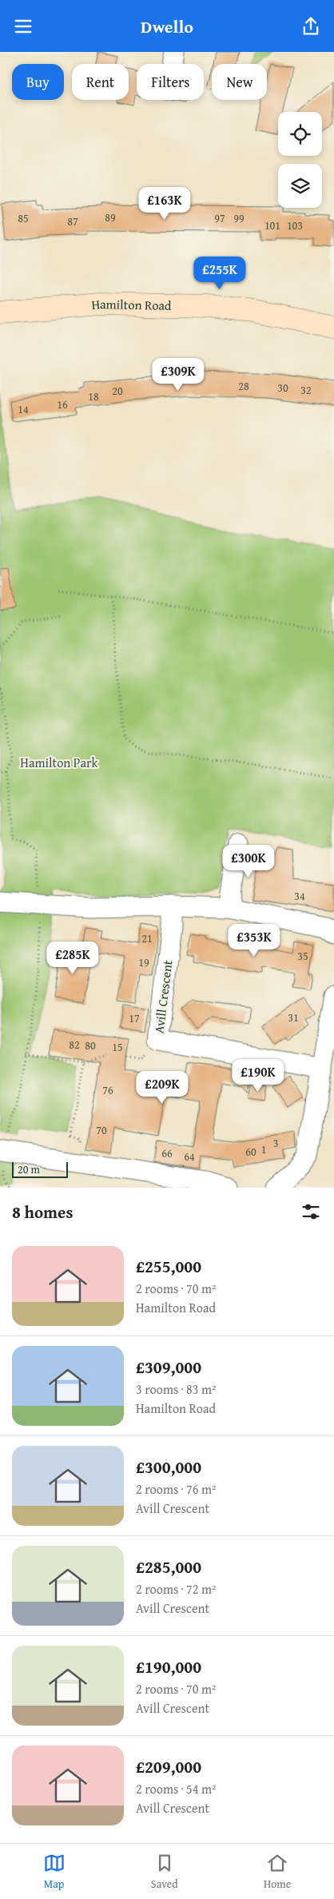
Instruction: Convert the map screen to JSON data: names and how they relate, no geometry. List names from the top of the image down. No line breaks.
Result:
{"streets":{"street":["Hamilton Road","Avill Crescent"]},"parks":["Hamilton Park"],"house_numbers":["89","85","97","99","87","101","103","28","30","32","20","18","16","14","34","21","35","19","31","17","82","80","15","76","70","3","1","60","66","64"],"scale_bar":"20 m","page":{"header":"Dwello","chip":["Buy","Rent","Filters","New"],"price":["£163K","£255K","£309K","£300K","£353K","£285K","£190K","£209K"],"scale":"20 m","heading":"8 homes","list":[{"name":"£255,000","note":"2 rooms · 70 m² · Hamilton Road"},{"name":"£309,000","note":"3 rooms · 83 m² · Hamilton Road"},{"name":"£300,000","note":"2 rooms · 76 m² · Avill Crescent"},{"name":"£285,000","note":"2 rooms · 72 m² · Avill Crescent"},{"name":"£190,000","note":"2 rooms · 70 m² · Avill Crescent"},{"name":"£209,000","note":"2 rooms · 54 m² · Avill Crescent"}],"tabs":["Map","Saved","Home"]}}
